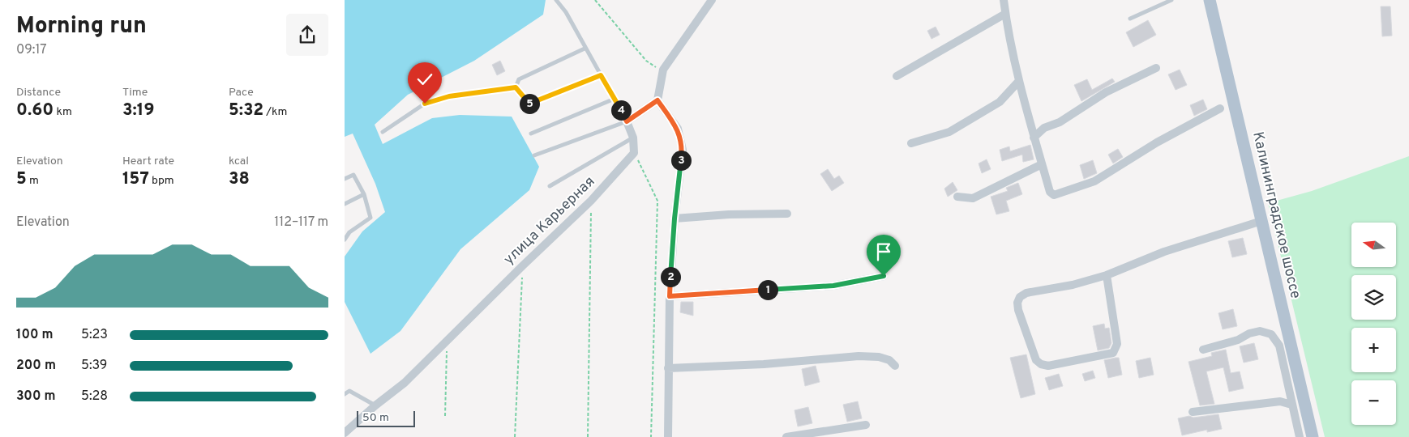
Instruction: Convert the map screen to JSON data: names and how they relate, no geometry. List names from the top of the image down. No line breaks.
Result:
{"streets":{"main road":["Калининградское шоссе"],"street":["улица Карьерная"]},"scale_bar":"50 m","north":"left","page":{"heading":["Morning run","09:17"],"stats":[["Distance","0.60 km"],["Time","3:19"],["Pace","5:32 /km"],["Elevation","5 m"],["Heart rate","157 bpm"],["kcal","38"]],"pins":["5","4","3","2","1"],"chart":["Elevation","112–117 m"],"map_buttons":["+","−"],"list":[{"name":"100 m","note":"5:23"},{"name":"200 m","note":"5:39"},{"name":"300 m","note":"5:28"}],"scale":"50 m"}}
